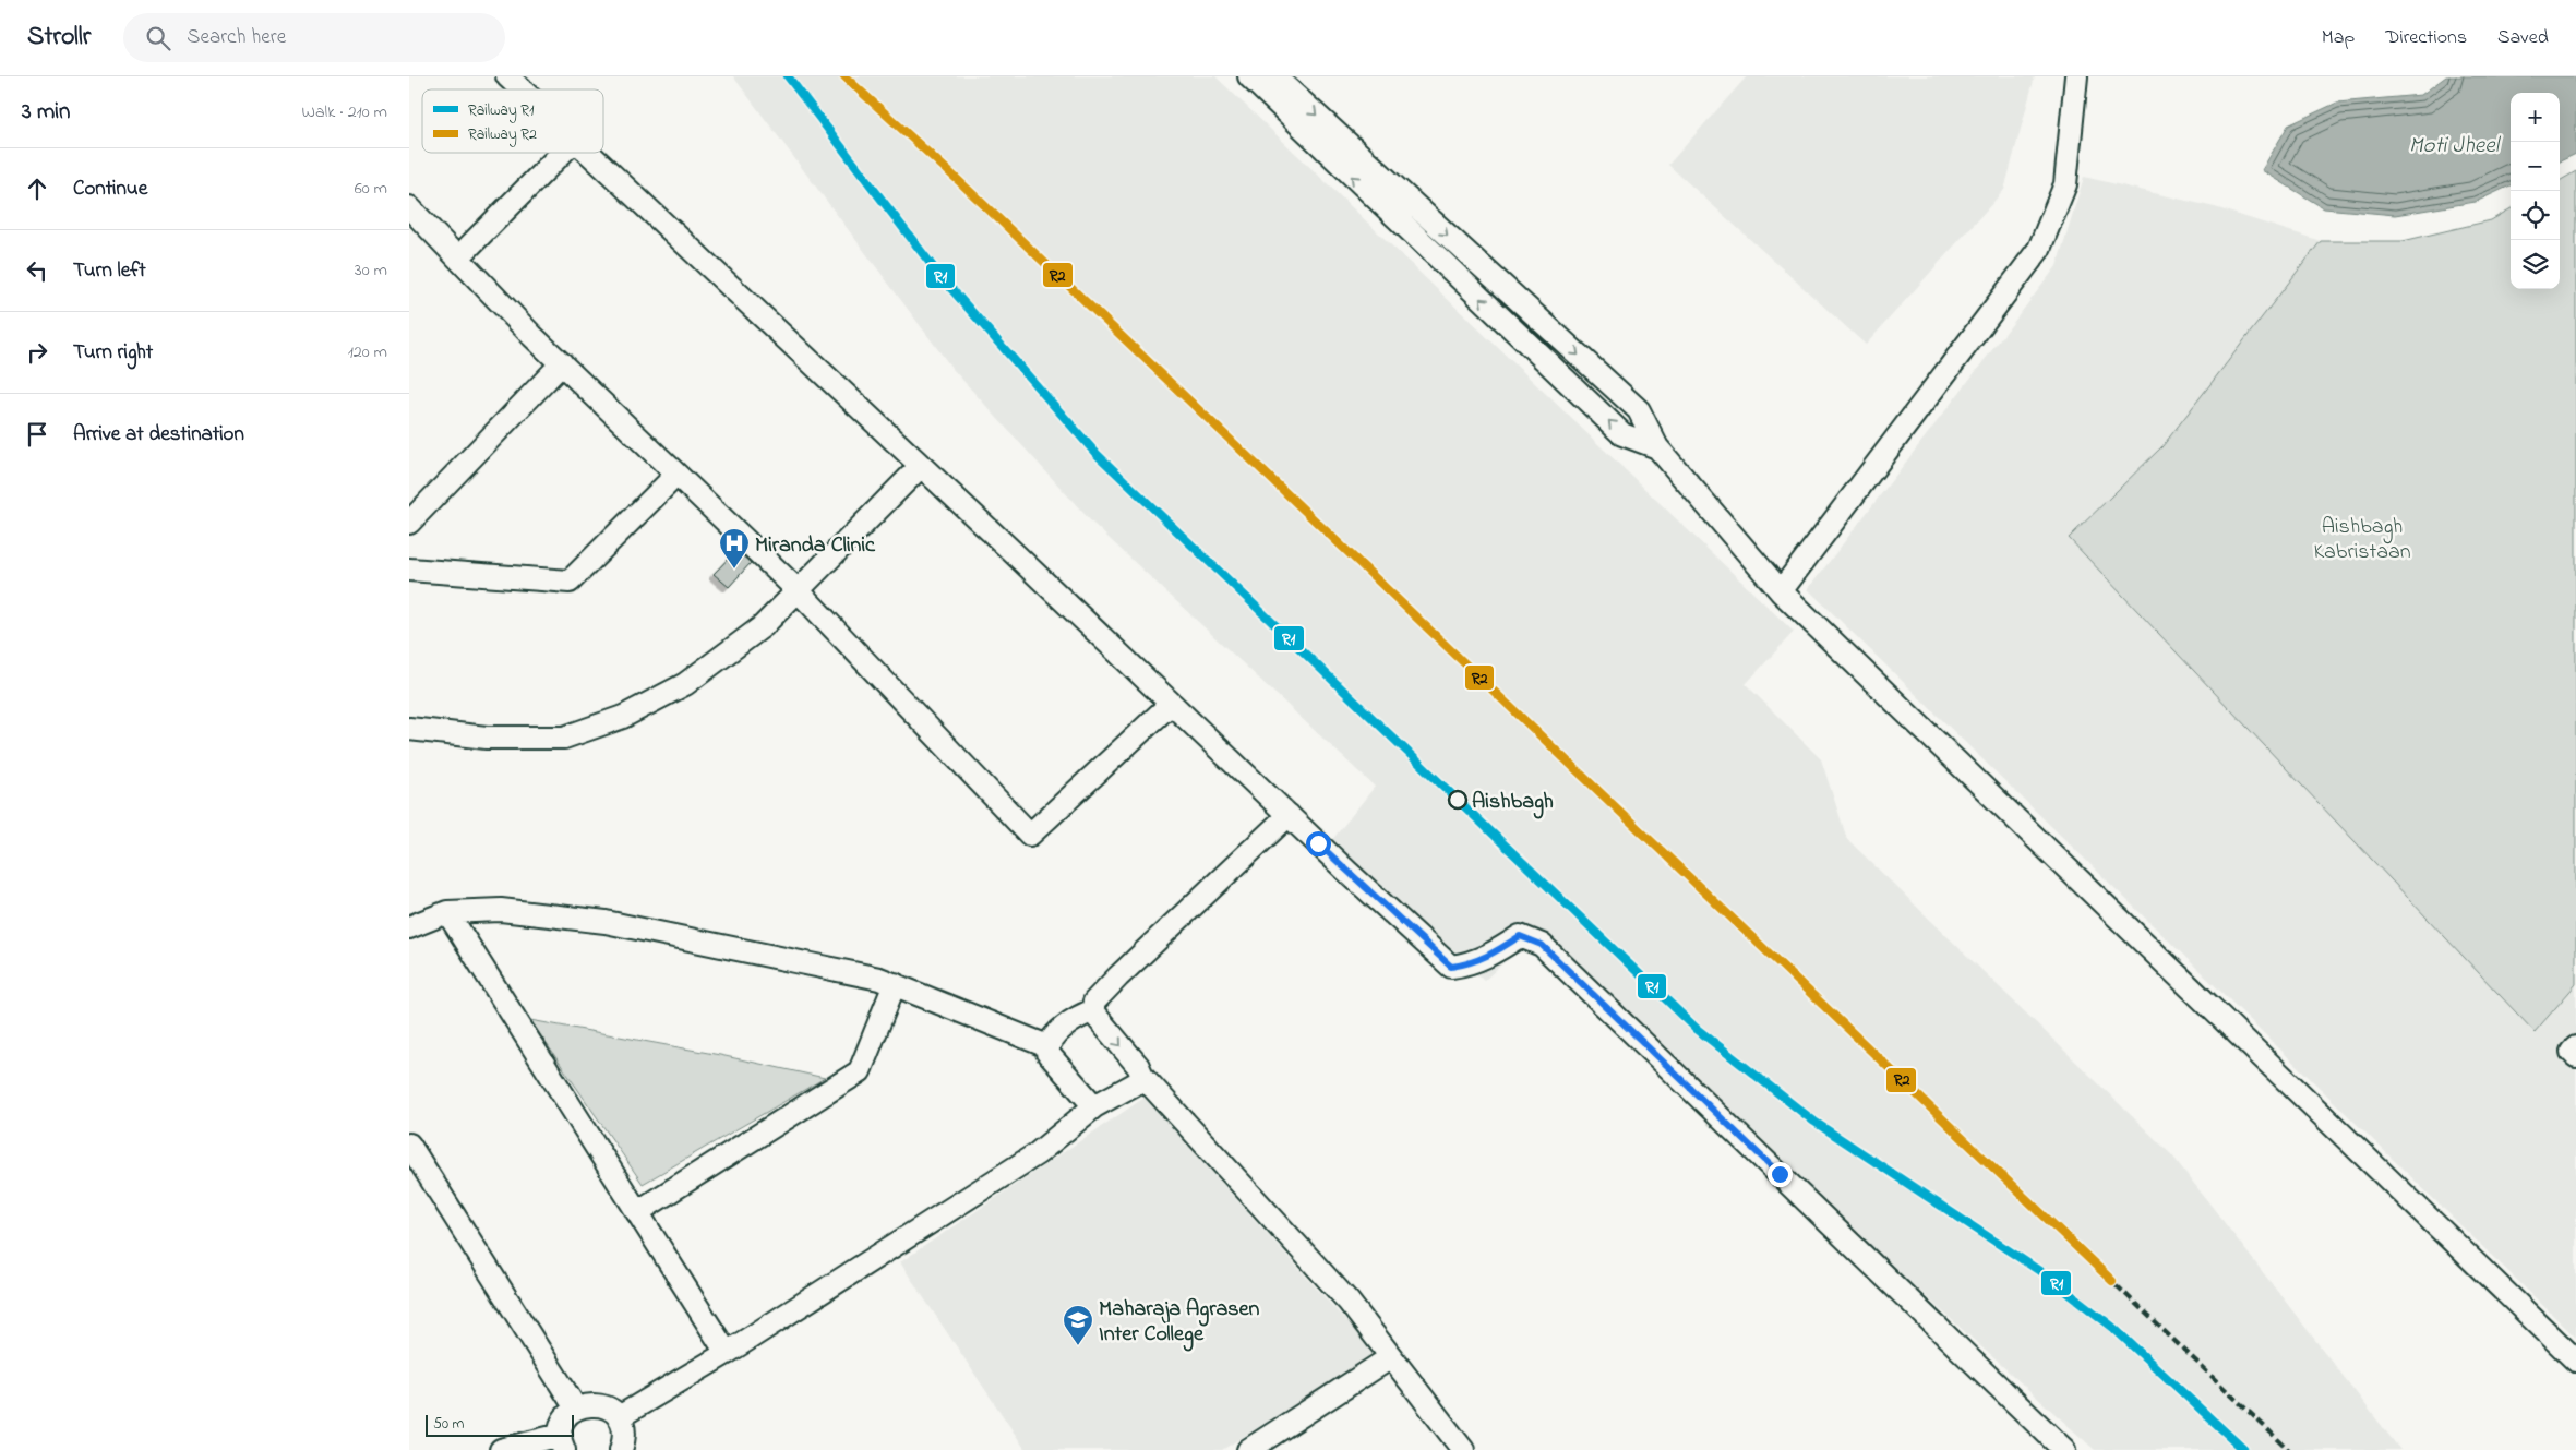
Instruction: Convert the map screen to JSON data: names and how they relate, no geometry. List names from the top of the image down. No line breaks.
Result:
{"water":["Moti Jheel"],"parks":["Aishbagh Kabristaan"],"places":{"hospital":["Miranda Clinic"],"other":["Aishbagh"],"school or university":["Maharaja Agrasen Inter College"]},"lines":["rail line R1","rail line R2"],"legend":["Railway R1","Railway R2"],"scale_bar":"50 m","page":{"header":"Strollr","search":"Search here","nav":["Map","Directions","Saved"],"heading":["3 min","Walk · 210 m"],"map_buttons":["+","−"],"list":[["Continue","60 m"],["Turn left","30 m"],["Turn right","120 m"],"Arrive at destination"],"scale":"50 m"}}
